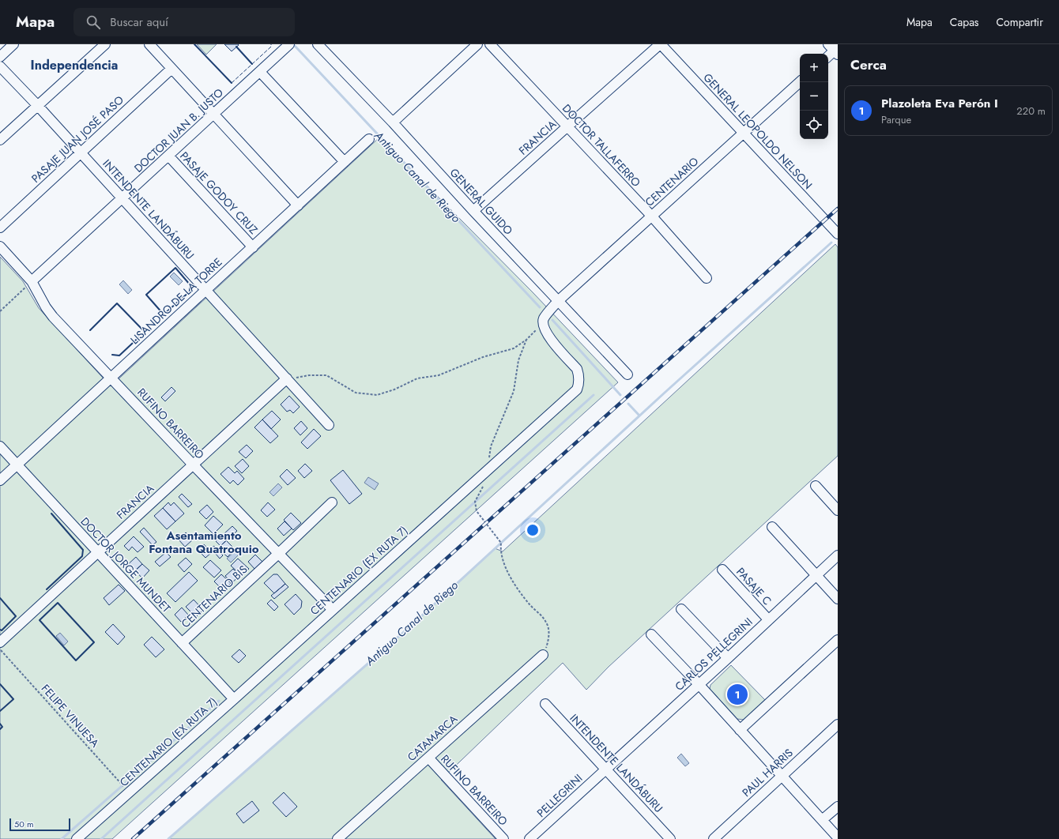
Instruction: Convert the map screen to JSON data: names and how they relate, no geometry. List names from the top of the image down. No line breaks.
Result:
{"streets":{"street":["DOCTOR JUAN B. JUSTO","GENERAL LEOPOLDO NELSON","FRANCIA","PASAJE JUAN JOSÉ PASO","DOCTOR TALLAFERRO","CENTENARIO","PASAJE GODOY CRUZ","GENERAL GUIDO","INTENDENTE LANDÁBURU","LISANDRO DE LA TORRE","RUFINO BARREIRO","DOCTOR JORGE MUNDET","CENTENARIO (EX RUTA 7)","PASAJE C","CENTENARIO BIS","CARLOS PELLEGRINI","CATAMARCA","PAUL HARRIS","PELLEGRINI"],"path":["FELIPE VINUESA"]},"crossings":[["DOCTOR JUAN B. JUSTO","PASAJE GODOY CRUZ"],["DOCTOR JUAN B. JUSTO","INTENDENTE LANDÁBURU"],["DOCTOR JUAN B. JUSTO","RUFINO BARREIRO"],["GENERAL LEOPOLDO NELSON","FRANCIA"],["GENERAL LEOPOLDO NELSON","CENTENARIO"],["FRANCIA","DOCTOR TALLAFERRO"],["FRANCIA","GENERAL GUIDO"],["FRANCIA","INTENDENTE LANDÁBURU"],["FRANCIA","RUFINO BARREIRO"],["FRANCIA","DOCTOR JORGE MUNDET"],["PASAJE JUAN JOSÉ PASO","INTENDENTE LANDÁBURU"],["DOCTOR TALLAFERRO","CENTENARIO"],["CENTENARIO","GENERAL GUIDO"],["PASAJE GODOY CRUZ","LISANDRO DE LA TORRE"],["INTENDENTE LANDÁBURU","LISANDRO DE LA TORRE"],["INTENDENTE LANDÁBURU","CARLOS PELLEGRINI"],["INTENDENTE LANDÁBURU","PELLEGRINI"],["LISANDRO DE LA TORRE","RUFINO BARREIRO"],["LISANDRO DE LA TORRE","DOCTOR JORGE MUNDET"],["RUFINO BARREIRO","CENTENARIO (EX RUTA 7)"],["RUFINO BARREIRO","CENTENARIO BIS"],["RUFINO BARREIRO","CATAMARCA"],["DOCTOR JORGE MUNDET","CENTENARIO (EX RUTA 7)"],["DOCTOR JORGE MUNDET","CENTENARIO BIS"],["CENTENARIO (EX RUTA 7)","FELIPE VINUESA"],["PASAJE C","CARLOS PELLEGRINI"],["CARLOS PELLEGRINI","PELLEGRINI"]],"districts":["Independencia","Asentamiento Fontana Quatroquio"],"water":["Antiguo Canal de Riego"],"scale_bar":"50 m","page":{"header":"Mapa","search":"Buscar aquí","nav":["Mapa","Capas","Compartir"],"heading":"Cerca","map_buttons":["+","−"],"list":[{"mark":"1","name":"Plazoleta Eva Perón I","note":"Parque","value":"220 m"}],"pins":"1","scale":"50 m"}}
